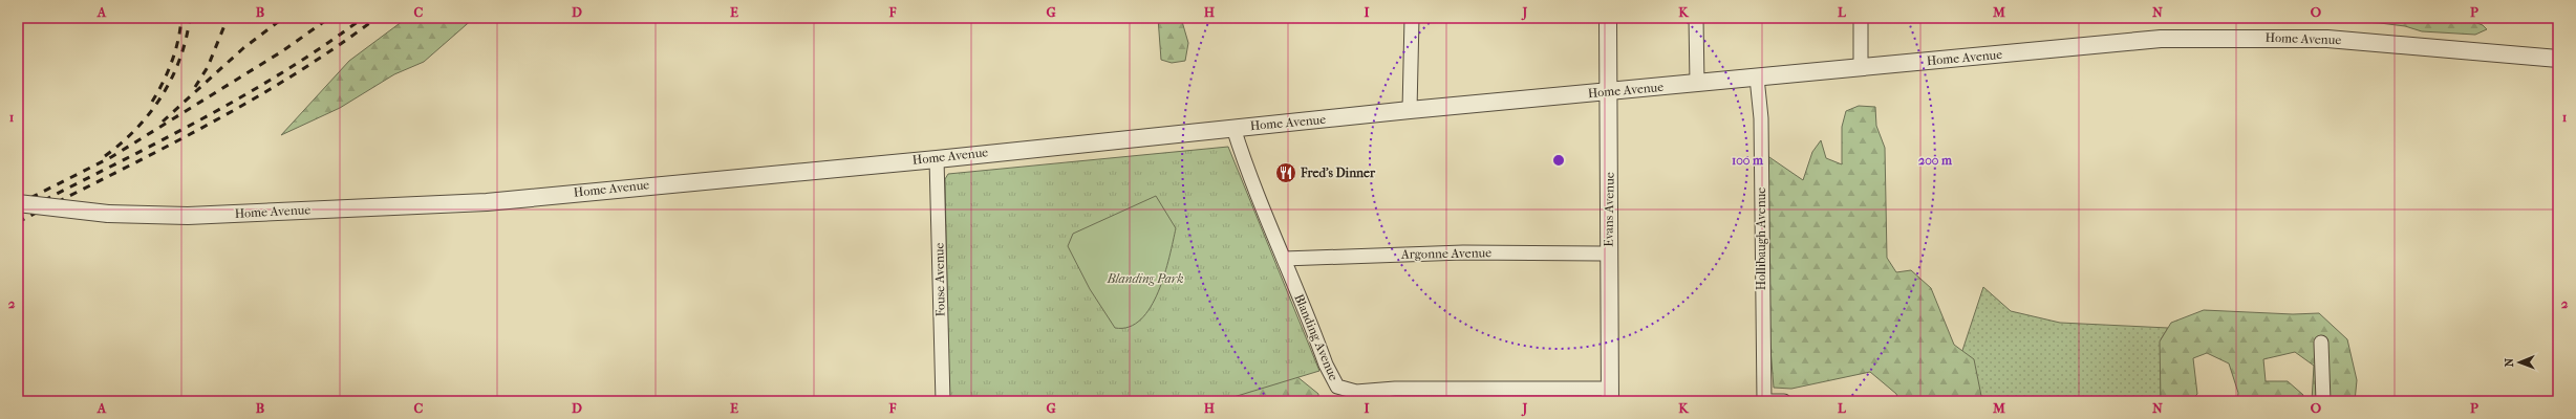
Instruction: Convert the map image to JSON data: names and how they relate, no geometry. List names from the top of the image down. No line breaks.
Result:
{"streets":{"street":["Home Avenue","Evans Avenue","Hollibaugh Avenue","Argonne Avenue","Fouse Avenue","Blanding Avenue"]},"crossings":[["Home Avenue","Evans Avenue"],["Home Avenue","Hollibaugh Avenue"],["Home Avenue","Fouse Avenue"],["Home Avenue","Blanding Avenue"],["Evans Avenue","Argonne Avenue"],["Evans Avenue","Blanding Avenue"],["Argonne Avenue","Blanding Avenue"]],"parks":["Blanding Park"],"places":{"restaurant":["Fred's Dinner"]},"north":"left","grid":{"columns":["A","B","C","D","E","F","G","H","I","J","K","L","M","N","O","P"],"rows":["1","2"]},"rings":["100 m","200 m"]}
